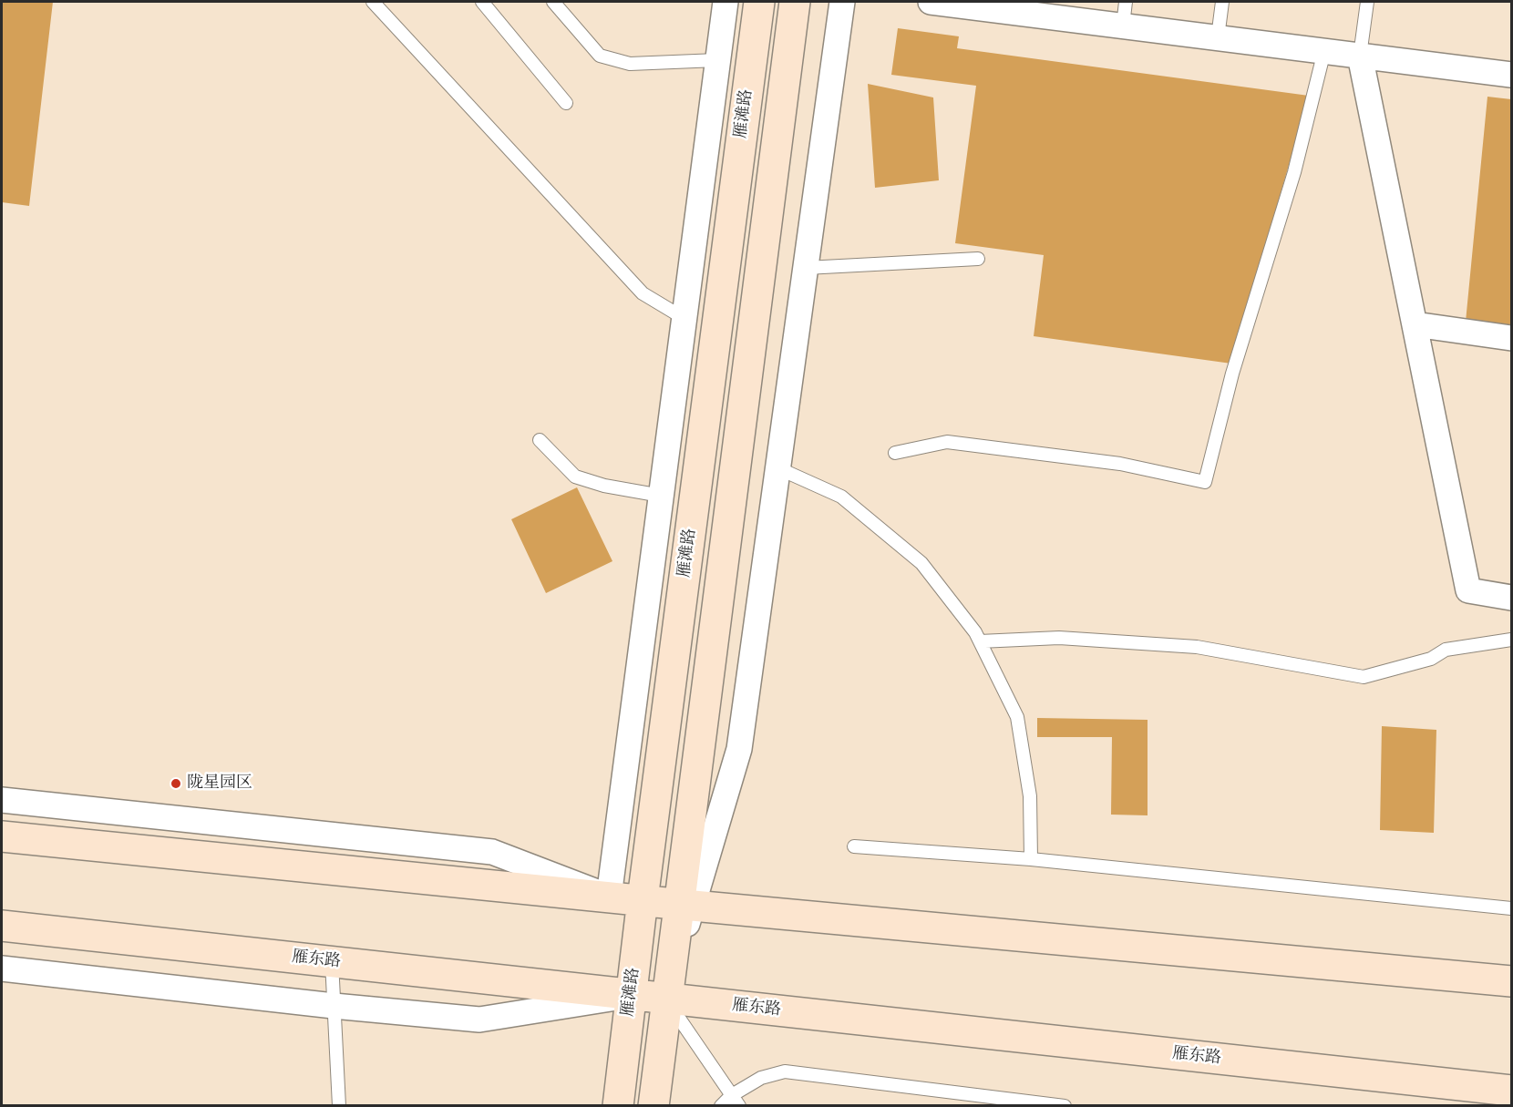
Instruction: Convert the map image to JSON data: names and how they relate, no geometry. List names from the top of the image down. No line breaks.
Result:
{"streets":{"main road":["雁滩路","雁东路"]},"crossings":[["雁滩路","雁东路"]],"places":["陇星园区"]}
